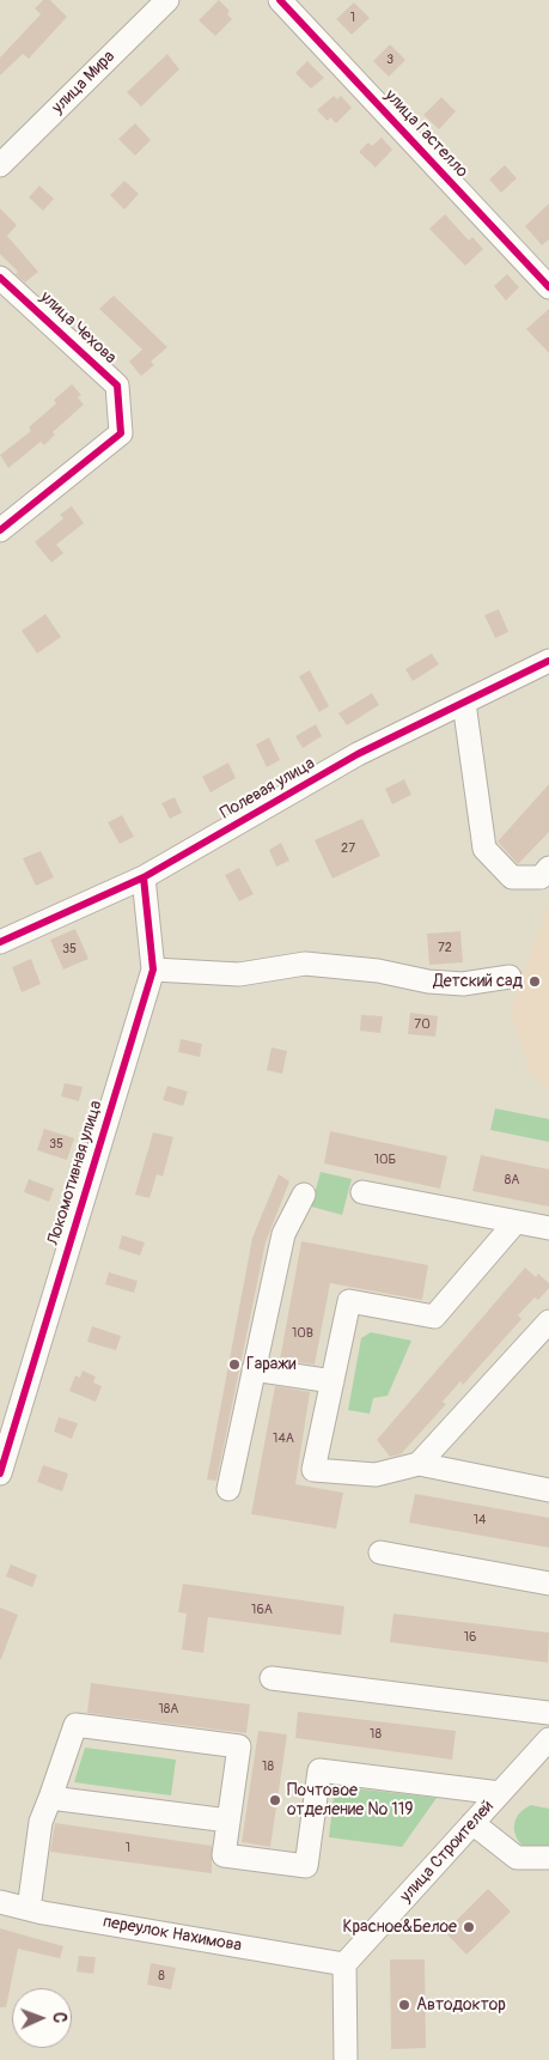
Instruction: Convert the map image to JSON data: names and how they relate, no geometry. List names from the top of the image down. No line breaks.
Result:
{"streets":{"street":["улица Мира","улица Гастелло","улица Чехова","Полевая улица","Локомотивная улица","улица Строителей","переулок Нахимова"]},"crossings":[["Полевая улица","Локомотивная улица"],["улица Строителей","переулок Нахимова"]],"places":["Детский сад","Гаражи","Почтовое отделение № 119","Красное&Белое","Автодоктор"],"house_numbers":["1","3","27","72","35","70","35","10Б","8А","10В","14А","14","16А","16","18А","18","18","1","8"],"north":"right"}
